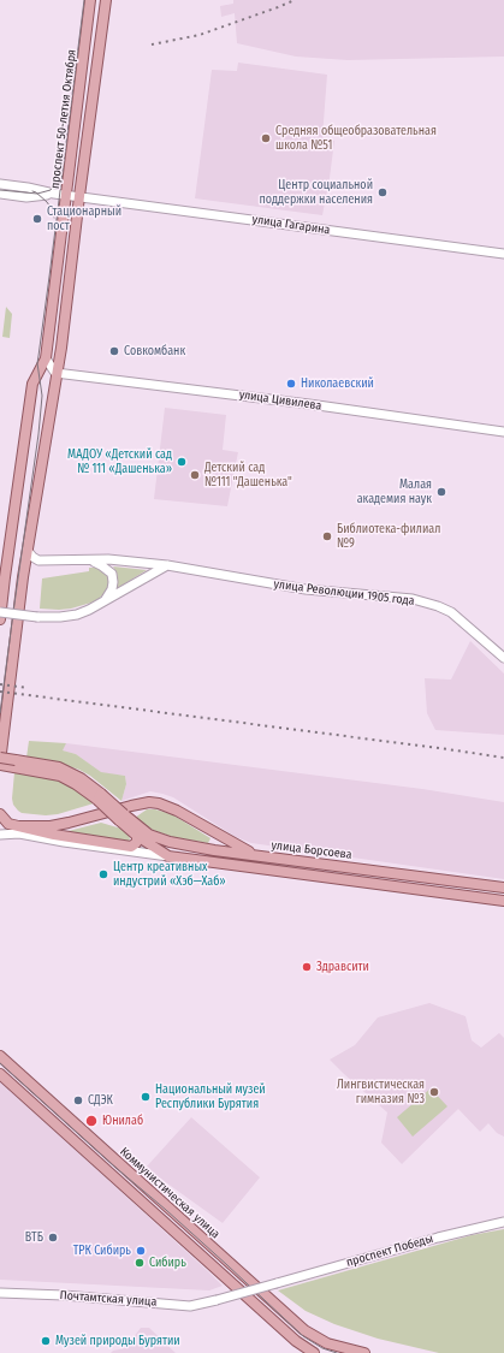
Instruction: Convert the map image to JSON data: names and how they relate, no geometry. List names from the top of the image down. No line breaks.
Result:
{"streets":{"main road":["проспект 50-летия Октября","улица Борсоева","Коммунистическая улица"],"street":["улица Гагарина","улица Цивилева","улица Революции 1905 года","проспект Победы","Почтамтская улица"]},"crossings":[["проспект 50-летия Октября","улица Гагарина"],["проспект 50-летия Октября","улица Цивилева"],["проспект Победы","Почтамтская улица"]],"places":["Средняя общеобразовательная школа №51","Центр социальной поддержки населения","Стационарный пост","Совкомбанк","Николаевский","МАДОУ «Детский сад № 111 «Дашенька»","Детский сад №111 \"Дашенька\"","Малая академия наук","Библиотека-филиал №9","Центр креативных индустрий «Хэб—Хаб»","Здравсити","Лингвистическая гимназия №3","Национальный музей Республики Бурятия","СДЭК","Юнилаб","ВТБ","ТРК Сибирь","Сибирь","Музей природы Бурятии"]}
